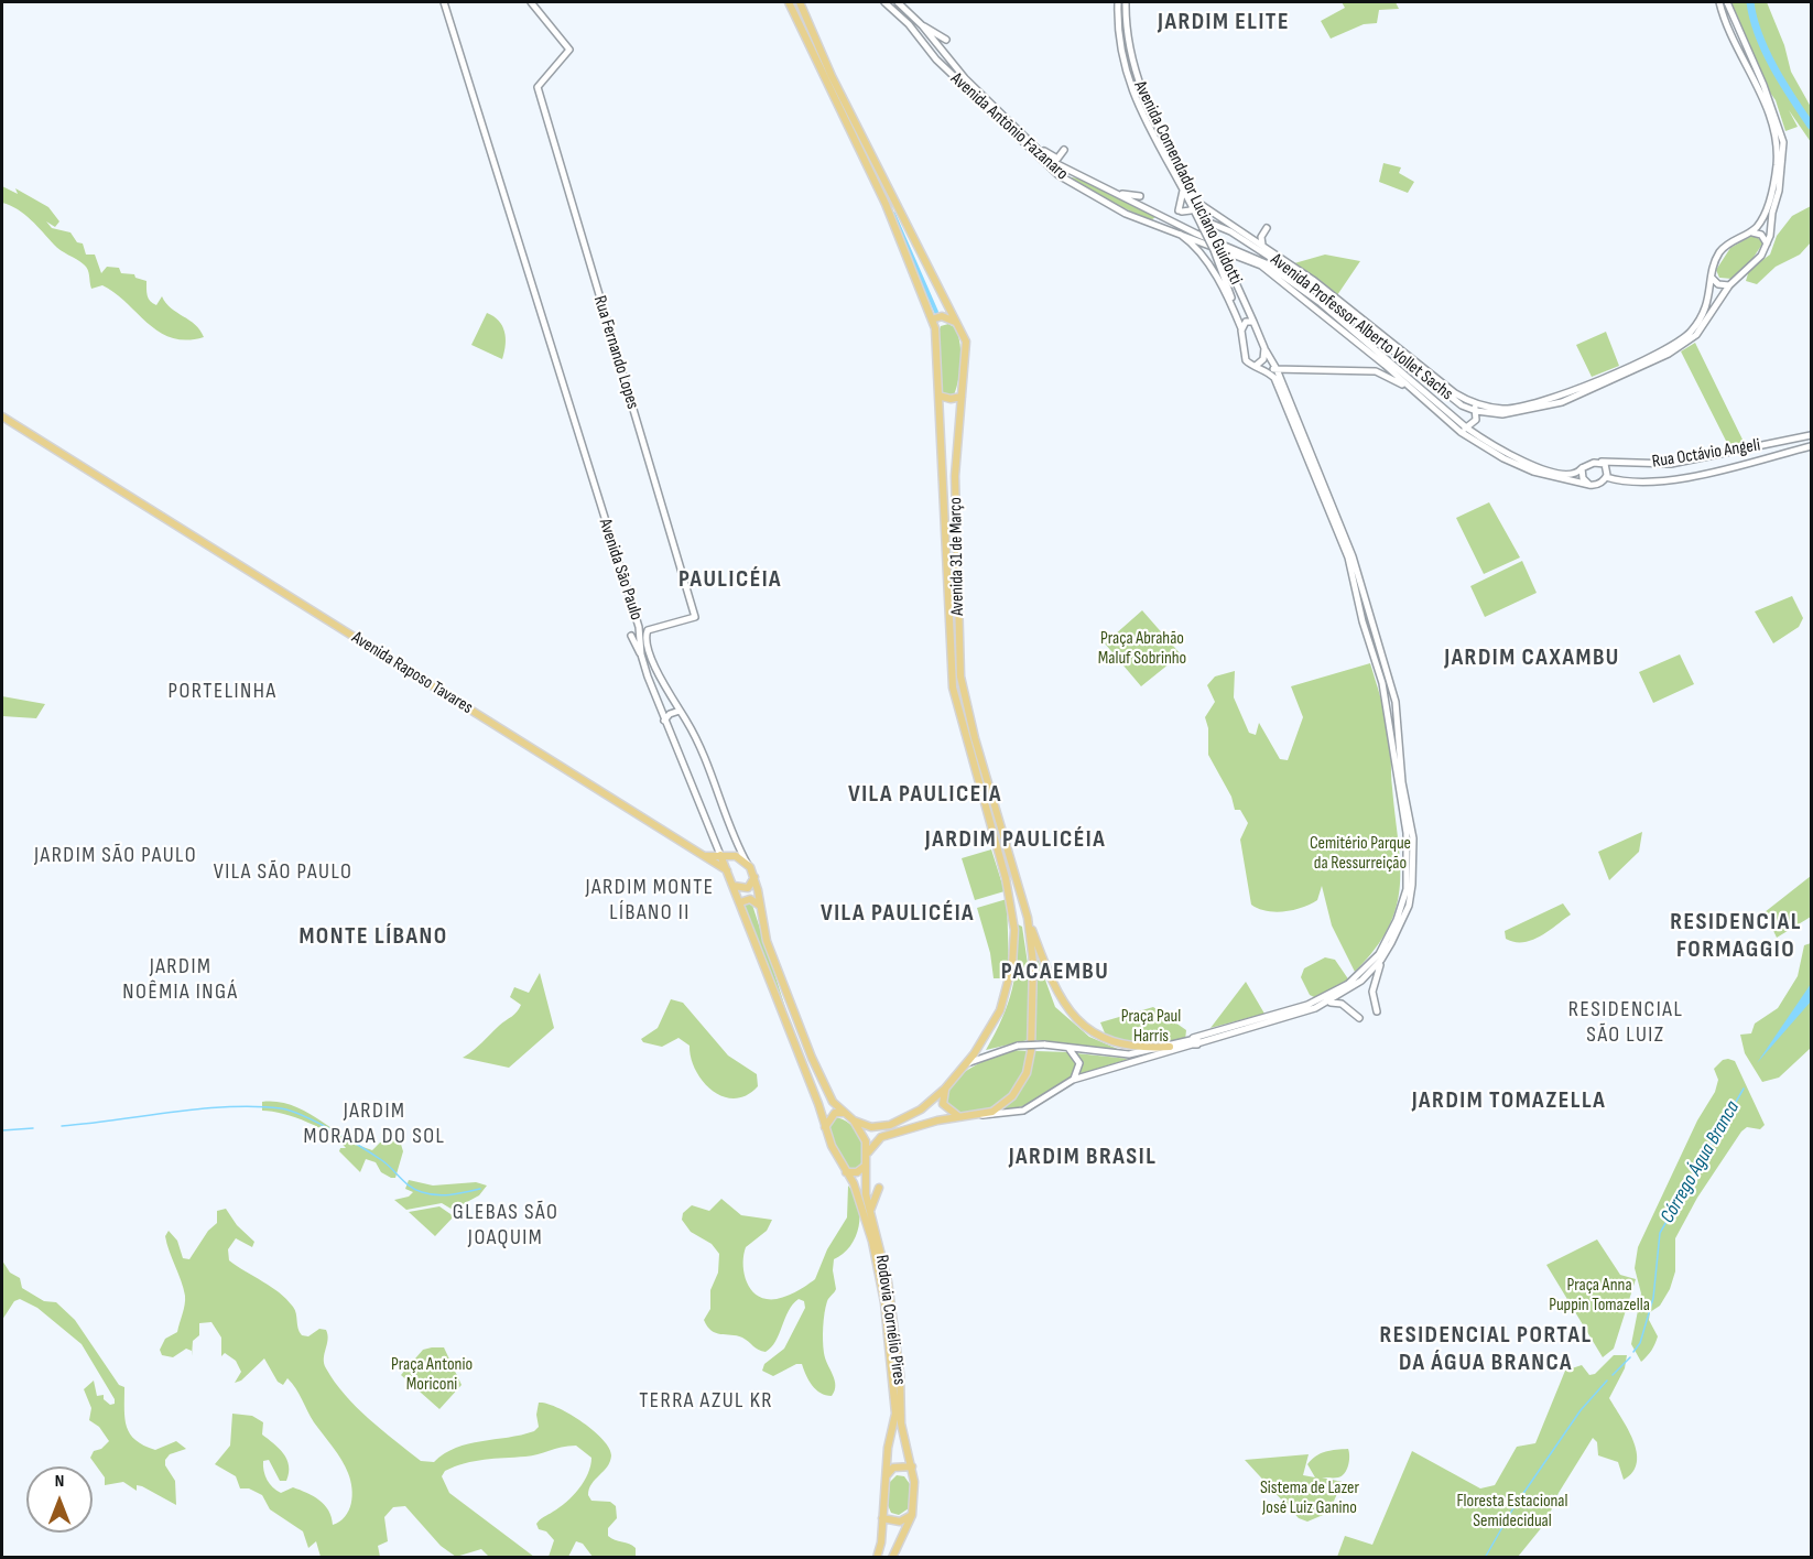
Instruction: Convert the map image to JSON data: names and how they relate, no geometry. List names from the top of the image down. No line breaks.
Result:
{"streets":{"main road":["Avenida Antônio Fazanaro","Avenida Comendador Luciano Guidotti","Avenida Professor Alberto Vollet Sachs","Rua Fernando Lopes","Rua Octávio Angeli","Avenida 31 de Março","Avenida São Paulo","Avenida Raposo Tavares","Rodovia Cornélio Pires"]},"crossings":[["Avenida Antônio Fazanaro","Avenida Professor Alberto Vollet Sachs"],["Avenida Antônio Fazanaro","Rua Octávio Angeli"],["Rua Fernando Lopes","Avenida São Paulo"],["Avenida São Paulo","Avenida Raposo Tavares"],["Avenida São Paulo","Rodovia Cornélio Pires"]],"districts":["JARDIM ELITE","PAULICÉIA","JARDIM CAXAMBU","PORTELINHA","VILA PAULICEIA","JARDIM PAULICÉIA","JARDIM SÃO PAULO","VILA SÃO PAULO","JARDIM MONTE LÍBANO II","VILA PAULICÉIA","RESIDENCIAL FORMAGGIO","MONTE LÍBANO","JARDIM NOÊMIA INGÁ","PACAEMBU","RESIDENCIAL SÃO LUIZ","JARDIM TOMAZELLA","JARDIM MORADA DO SOL","JARDIM BRASIL","GLEBAS SÃO JOAQUIM","RESIDENCIAL PORTAL DA ÁGUA BRANCA","TERRA AZUL KR"],"water":["Córrego Água Branca"],"parks":["Praça Abrahão Maluf Sobrinho","Cemitério Parque da Ressurreição","Praça Paul Harris","Praça Anna Puppin Tomazella","Praça Antonio Moriconi","Sistema de Lazer José Luiz Ganino","Floresta Estacional Semidecidual"],"north":"top"}
